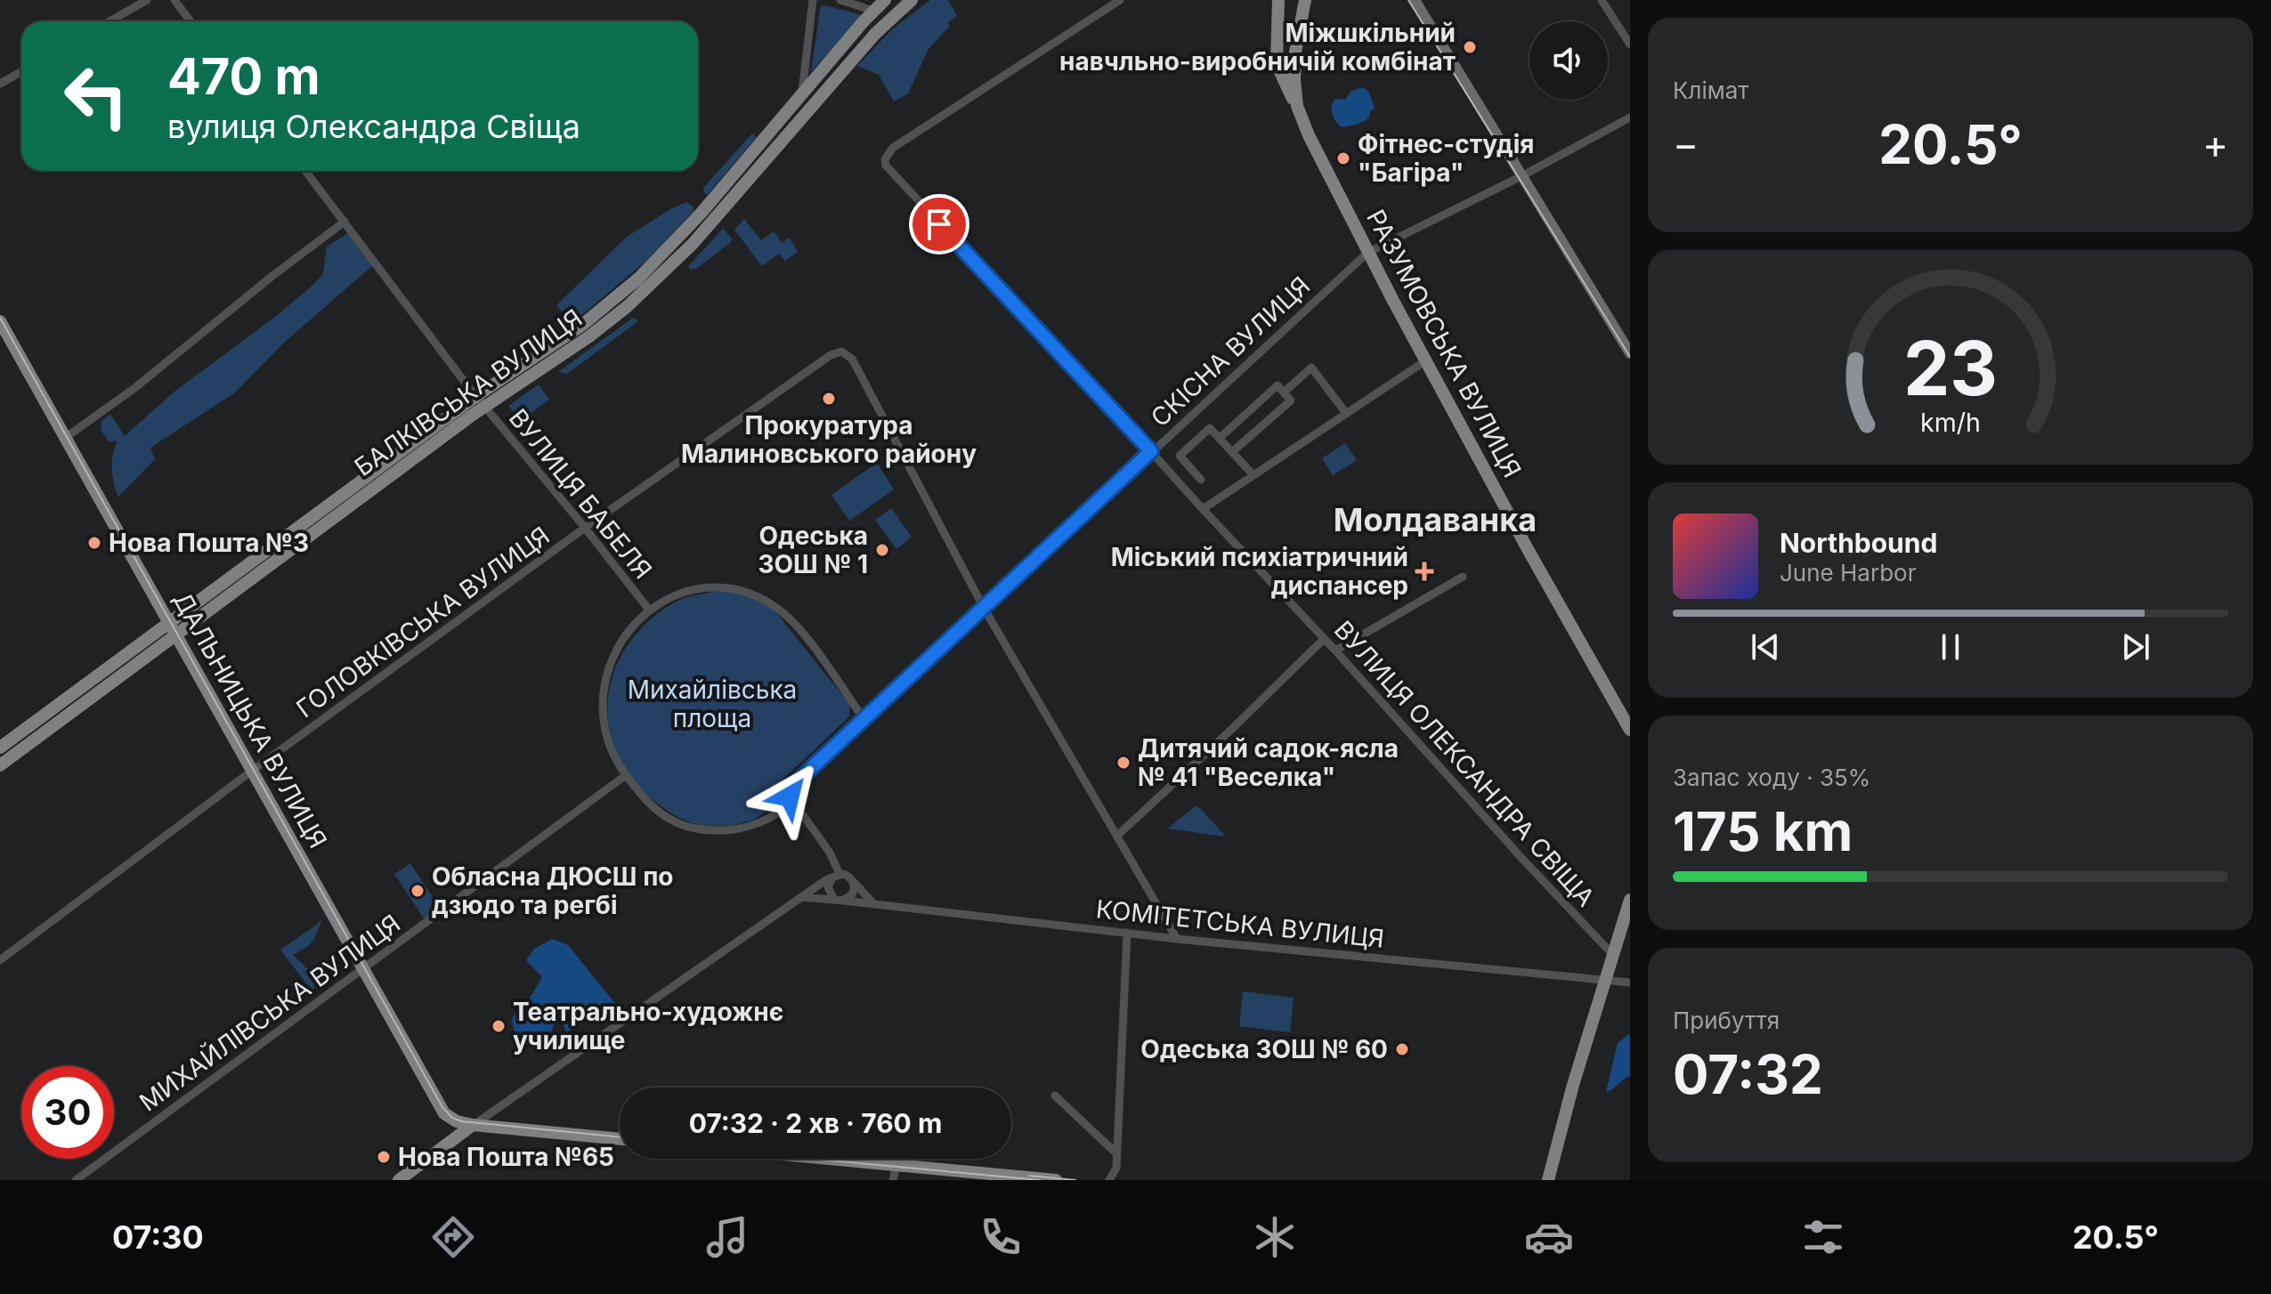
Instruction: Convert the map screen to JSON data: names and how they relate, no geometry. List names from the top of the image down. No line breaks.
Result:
{"streets":{"main road":["РАЗУМОВСЬКА ВУЛИЦЯ","БАЛКІВСЬКА ВУЛИЦЯ","ДАЛЬНИЦЬКА ВУЛИЦЯ"],"street":["CКІСНА ВУЛИЦЯ","ВУЛИЦЯ БАБЕЛЯ","ГОЛОВКІВСЬКА ВУЛИЦЯ","ВУЛИЦЯ ОЛЕКСАНДРА СВІЩА","КОМІТЕТСЬКА ВУЛИЦЯ","МИХАЙЛІВСЬКА ВУЛИЦЯ"]},"crossings":[["РАЗУМОВСЬКА ВУЛИЦЯ","CКІСНА ВУЛИЦЯ"],["CКІСНА ВУЛИЦЯ","ВУЛИЦЯ БАБЕЛЯ"],["CКІСНА ВУЛИЦЯ","ГОЛОВКІВСЬКА ВУЛИЦЯ"],["CКІСНА ВУЛИЦЯ","ВУЛИЦЯ ОЛЕКСАНДРА СВІЩА"],["CКІСНА ВУЛИЦЯ","МИХАЙЛІВСЬКА ВУЛИЦЯ"],["БАЛКІВСЬКА ВУЛИЦЯ","ВУЛИЦЯ БАБЕЛЯ"],["БАЛКІВСЬКА ВУЛИЦЯ","ДАЛЬНИЦЬКА ВУЛИЦЯ"],["ВУЛИЦЯ БАБЕЛЯ","ГОЛОВКІВСЬКА ВУЛИЦЯ"],["ВУЛИЦЯ БАБЕЛЯ","МИХАЙЛІВСЬКА ВУЛИЦЯ"],["ГОЛОВКІВСЬКА ВУЛИЦЯ","ДАЛЬНИЦЬКА ВУЛИЦЯ"],["ДАЛЬНИЦЬКА ВУЛИЦЯ","МИХАЙЛІВСЬКА ВУЛИЦЯ"]],"districts":["Молдаванка"],"parks":["Михайлівська площа"],"places":{"other":["Міжшкільний навчльно-виробничій комбінат","Фітнес-студія \"Багіра\"","Прокуратура Малиновського району","Нова Пошта №3","Одеська ЗОШ № 1","Дитячий садок-ясла № 41 \"Веселка\"","Обласна ДЮСШ по дзюдо та регбі","Театрально-художнє училище","Одеська ЗОШ № 60","Нова Пошта №65"],"health":["Міський психіатричний диспансер"]},"page":{"tile":["Клімат",["Запас ходу · 35%","175 km"],["Прибуття","07:32"]],"turn":["470 m","вулиця Олександра Свіща"],"heat":["−","20.5°","+"],"song":["Northbound","June Harbor"],"limit":"30","trip":"07:32 · 2 хв · 760 m","tabs":["07:30","20.5°"],"gauge":["23","km/h"]}}
